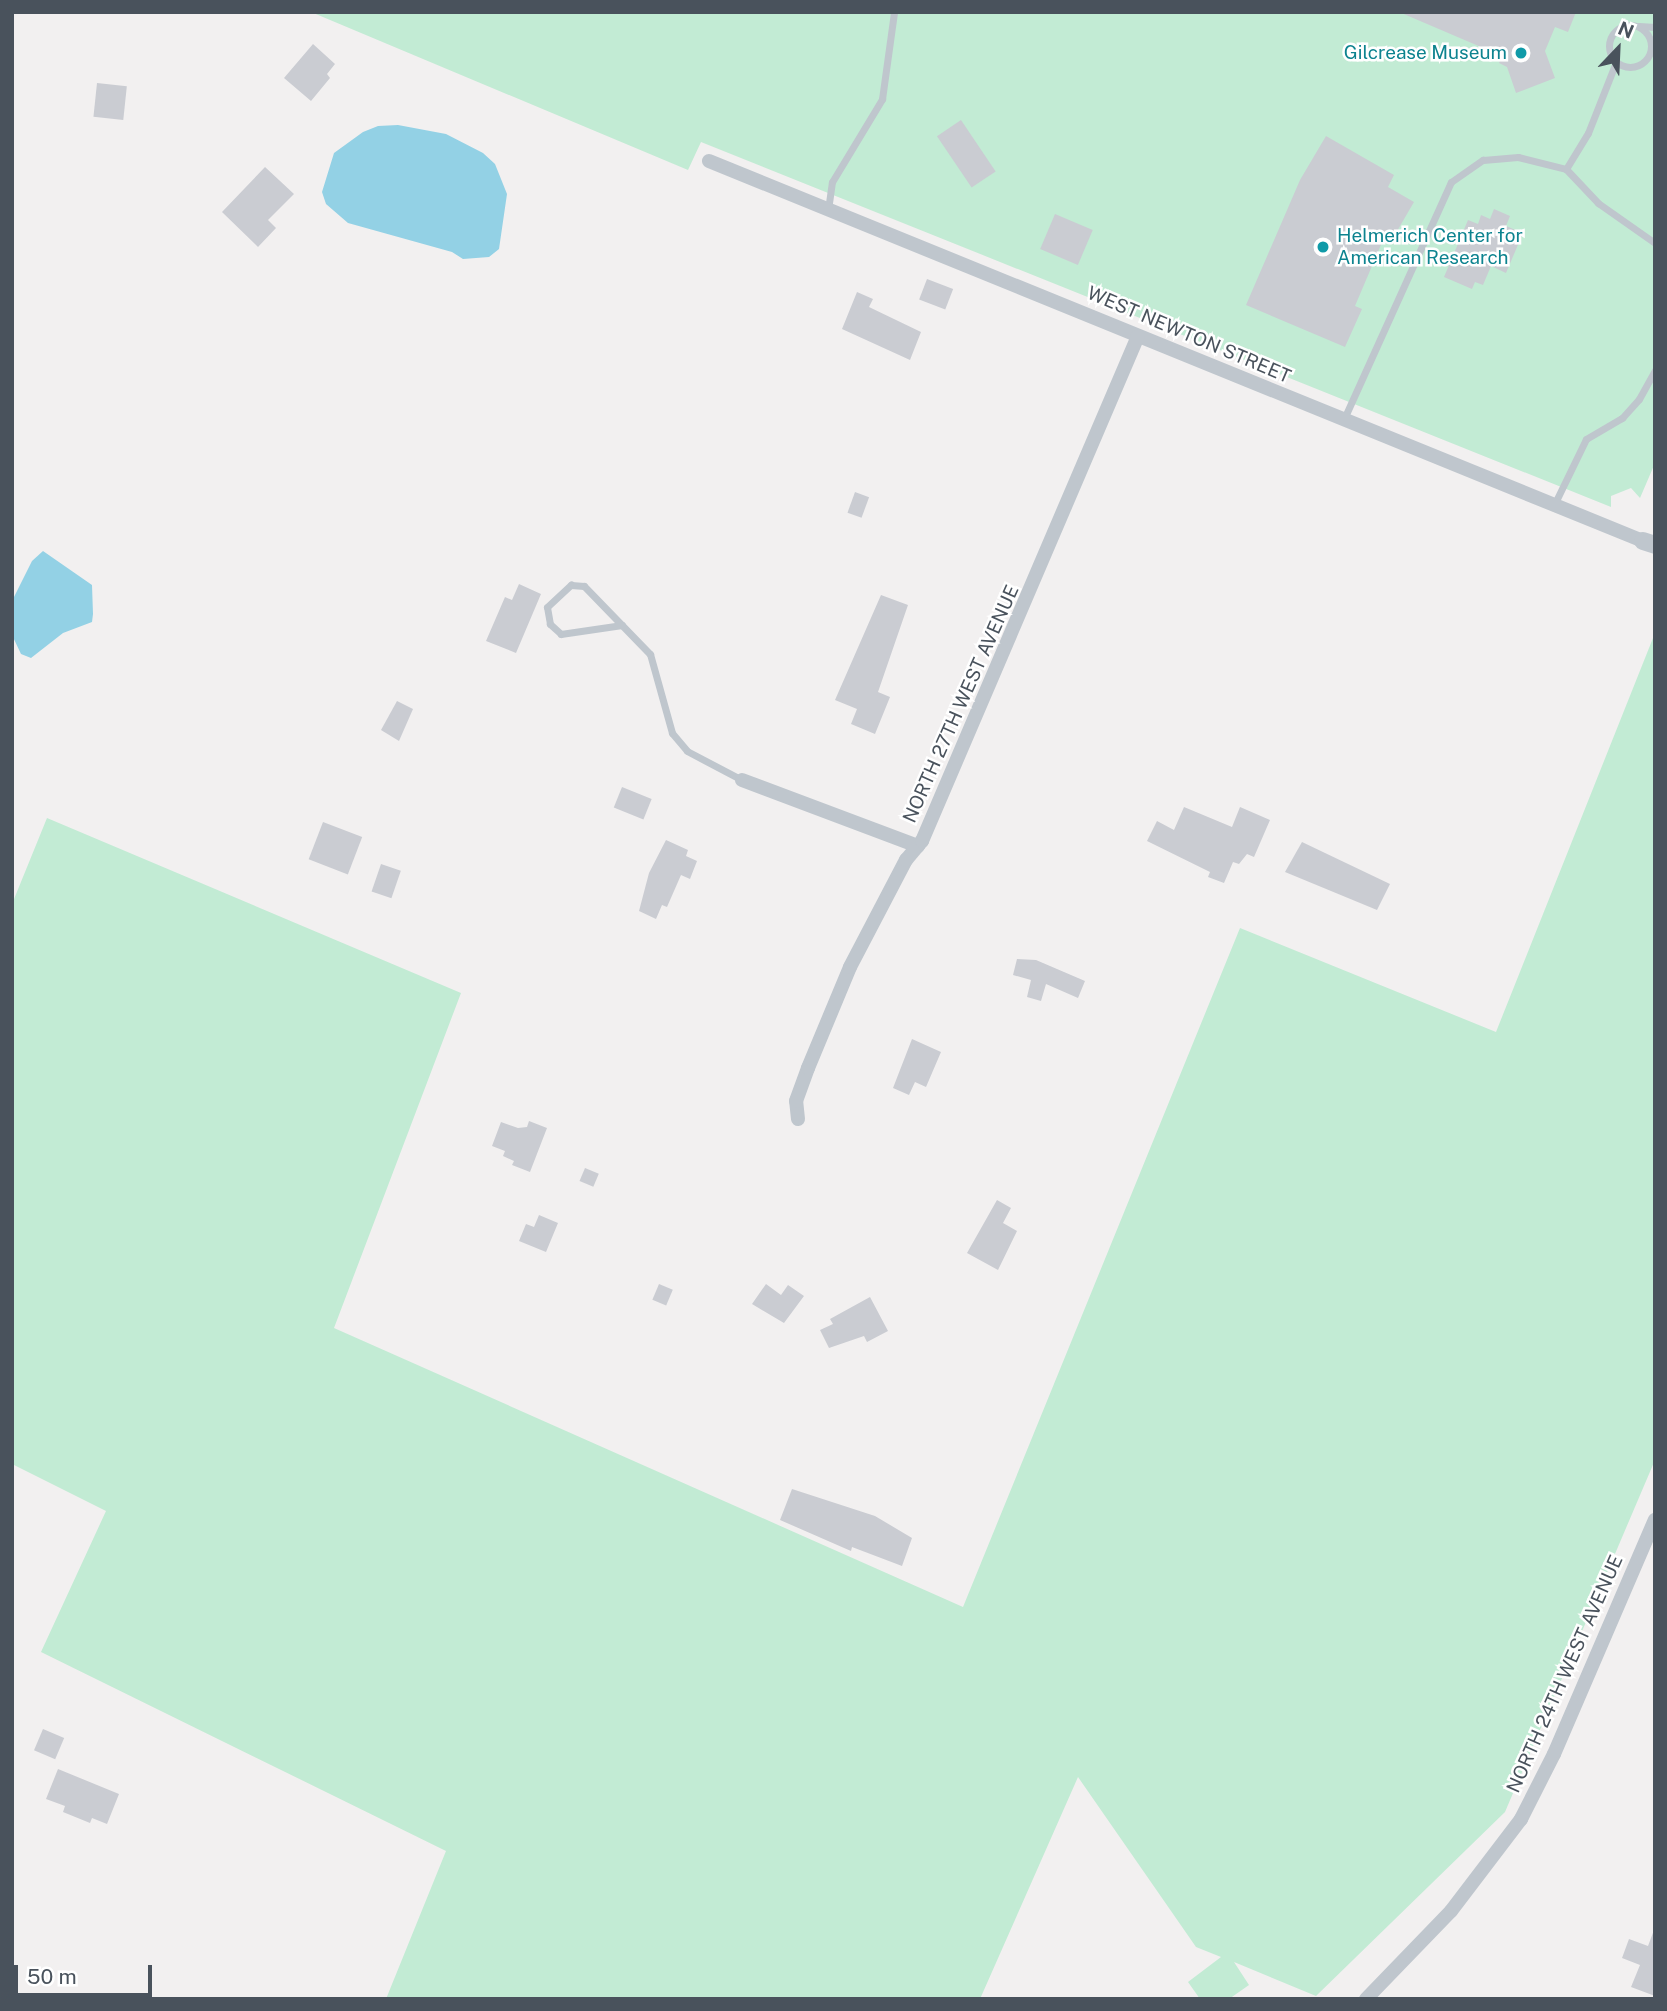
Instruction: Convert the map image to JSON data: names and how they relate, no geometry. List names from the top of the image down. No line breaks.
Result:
{"streets":{"street":["WEST NEWTON STREET","NORTH 27TH WEST AVENUE","NORTH 24TH WEST AVENUE"]},"crossings":[["WEST NEWTON STREET","NORTH 27TH WEST AVENUE"]],"places":["Gilcrease Museum","Helmerich Center for American Research"],"scale_bar":"50 m","north":"top right"}
